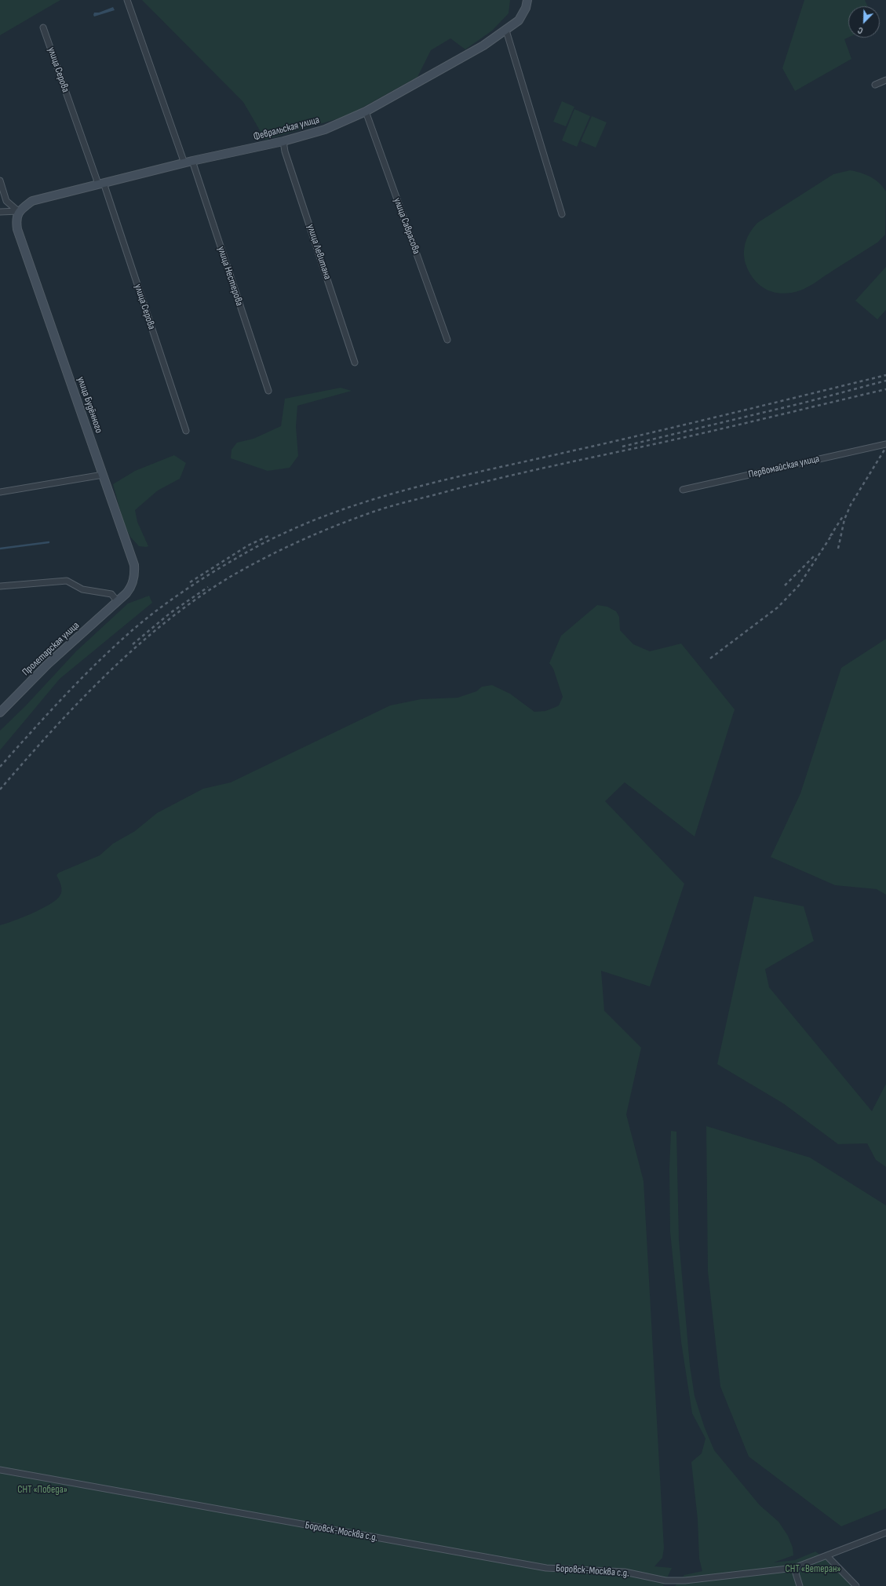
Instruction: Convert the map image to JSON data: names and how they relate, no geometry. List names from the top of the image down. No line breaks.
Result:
{"streets":{"main road":["Февральская улица","улица Будённого","Пролетарская улица"],"street":["улица Серова","улица Саврасова","улица Левитана","улица Нестерова","Первомайская улица","Боровск-Москва с.д."]},"crossings":[["улица Серова","Февральская улица"],["Февральская улица","улица Саврасова"],["Февральская улица","улица Левитана"],["Февральская улица","улица Нестерова"],["Февральская улица","улица Будённого"],["улица Будённого","Пролетарская улица"]],"parks":["СНТ «Победа»","СНТ «Ветеран»"],"north":"bottom left"}
